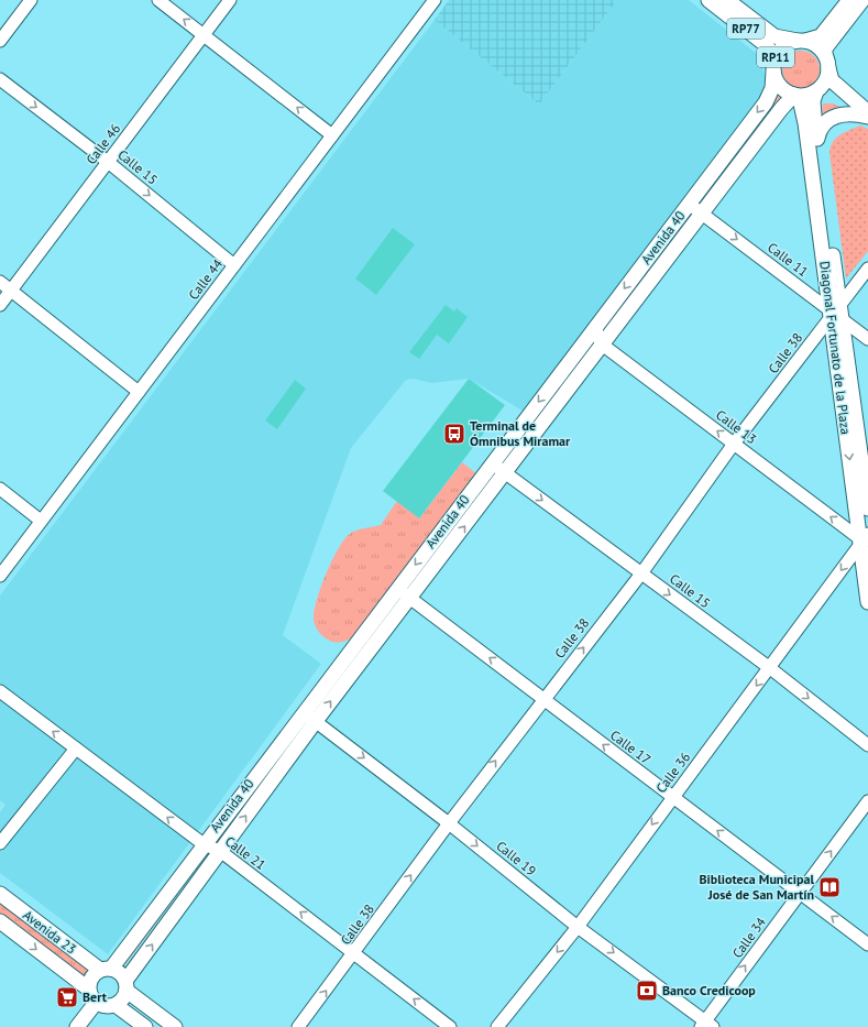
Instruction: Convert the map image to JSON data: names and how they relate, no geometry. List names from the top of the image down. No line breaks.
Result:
{"streets":{"main road":["RP77","RP11","Avenida 40","Diagonal Fortunato de la Plaza","Avenida 23"],"street":["Calle 46","Calle 15","Calle 11","Calle 44","Calle 38","Calle 13","Calle 17","Calle 36","Calle 21","Calle 19","Calle 34"]},"crossings":[["RP77","RP11"],["RP77","Avenida 40"],["RP77","Diagonal Fortunato de la Plaza"],["RP11","Avenida 40"],["RP11","Diagonal Fortunato de la Plaza"],["Calle 46","Calle 15"],["Calle 15","Avenida 40"],["Calle 15","Calle 44"],["Calle 15","Calle 38"],["Calle 15","Calle 36"],["Avenida 40","Calle 11"],["Avenida 40","Diagonal Fortunato de la Plaza"],["Avenida 40","Calle 13"],["Avenida 40","Calle 17"],["Avenida 40","Calle 21"],["Avenida 40","Calle 19"],["Avenida 40","Avenida 23"],["Calle 11","Diagonal Fortunato de la Plaza"],["Calle 11","Calle 38"],["Diagonal Fortunato de la Plaza","Calle 38"],["Diagonal Fortunato de la Plaza","Calle 13"],["Diagonal Fortunato de la Plaza","Calle 36"],["Calle 38","Calle 13"],["Calle 38","Calle 17"],["Calle 38","Calle 21"],["Calle 38","Calle 19"],["Calle 13","Calle 36"],["Calle 17","Calle 36"],["Calle 17","Calle 34"],["Calle 36","Calle 19"],["Calle 19","Calle 34"]],"one_way":["Calle 15","Calle 11","Calle 38","Calle 13","Calle 17","Calle 36","Calle 21","Calle 19","Calle 34"],"places":{"bus stop":["Terminal de Ómnibus Miramar"],"library":["Biblioteca Municipal José de San Martín"],"bank":["Banco Credicoop"],"supermarket":["Bert"]}}
